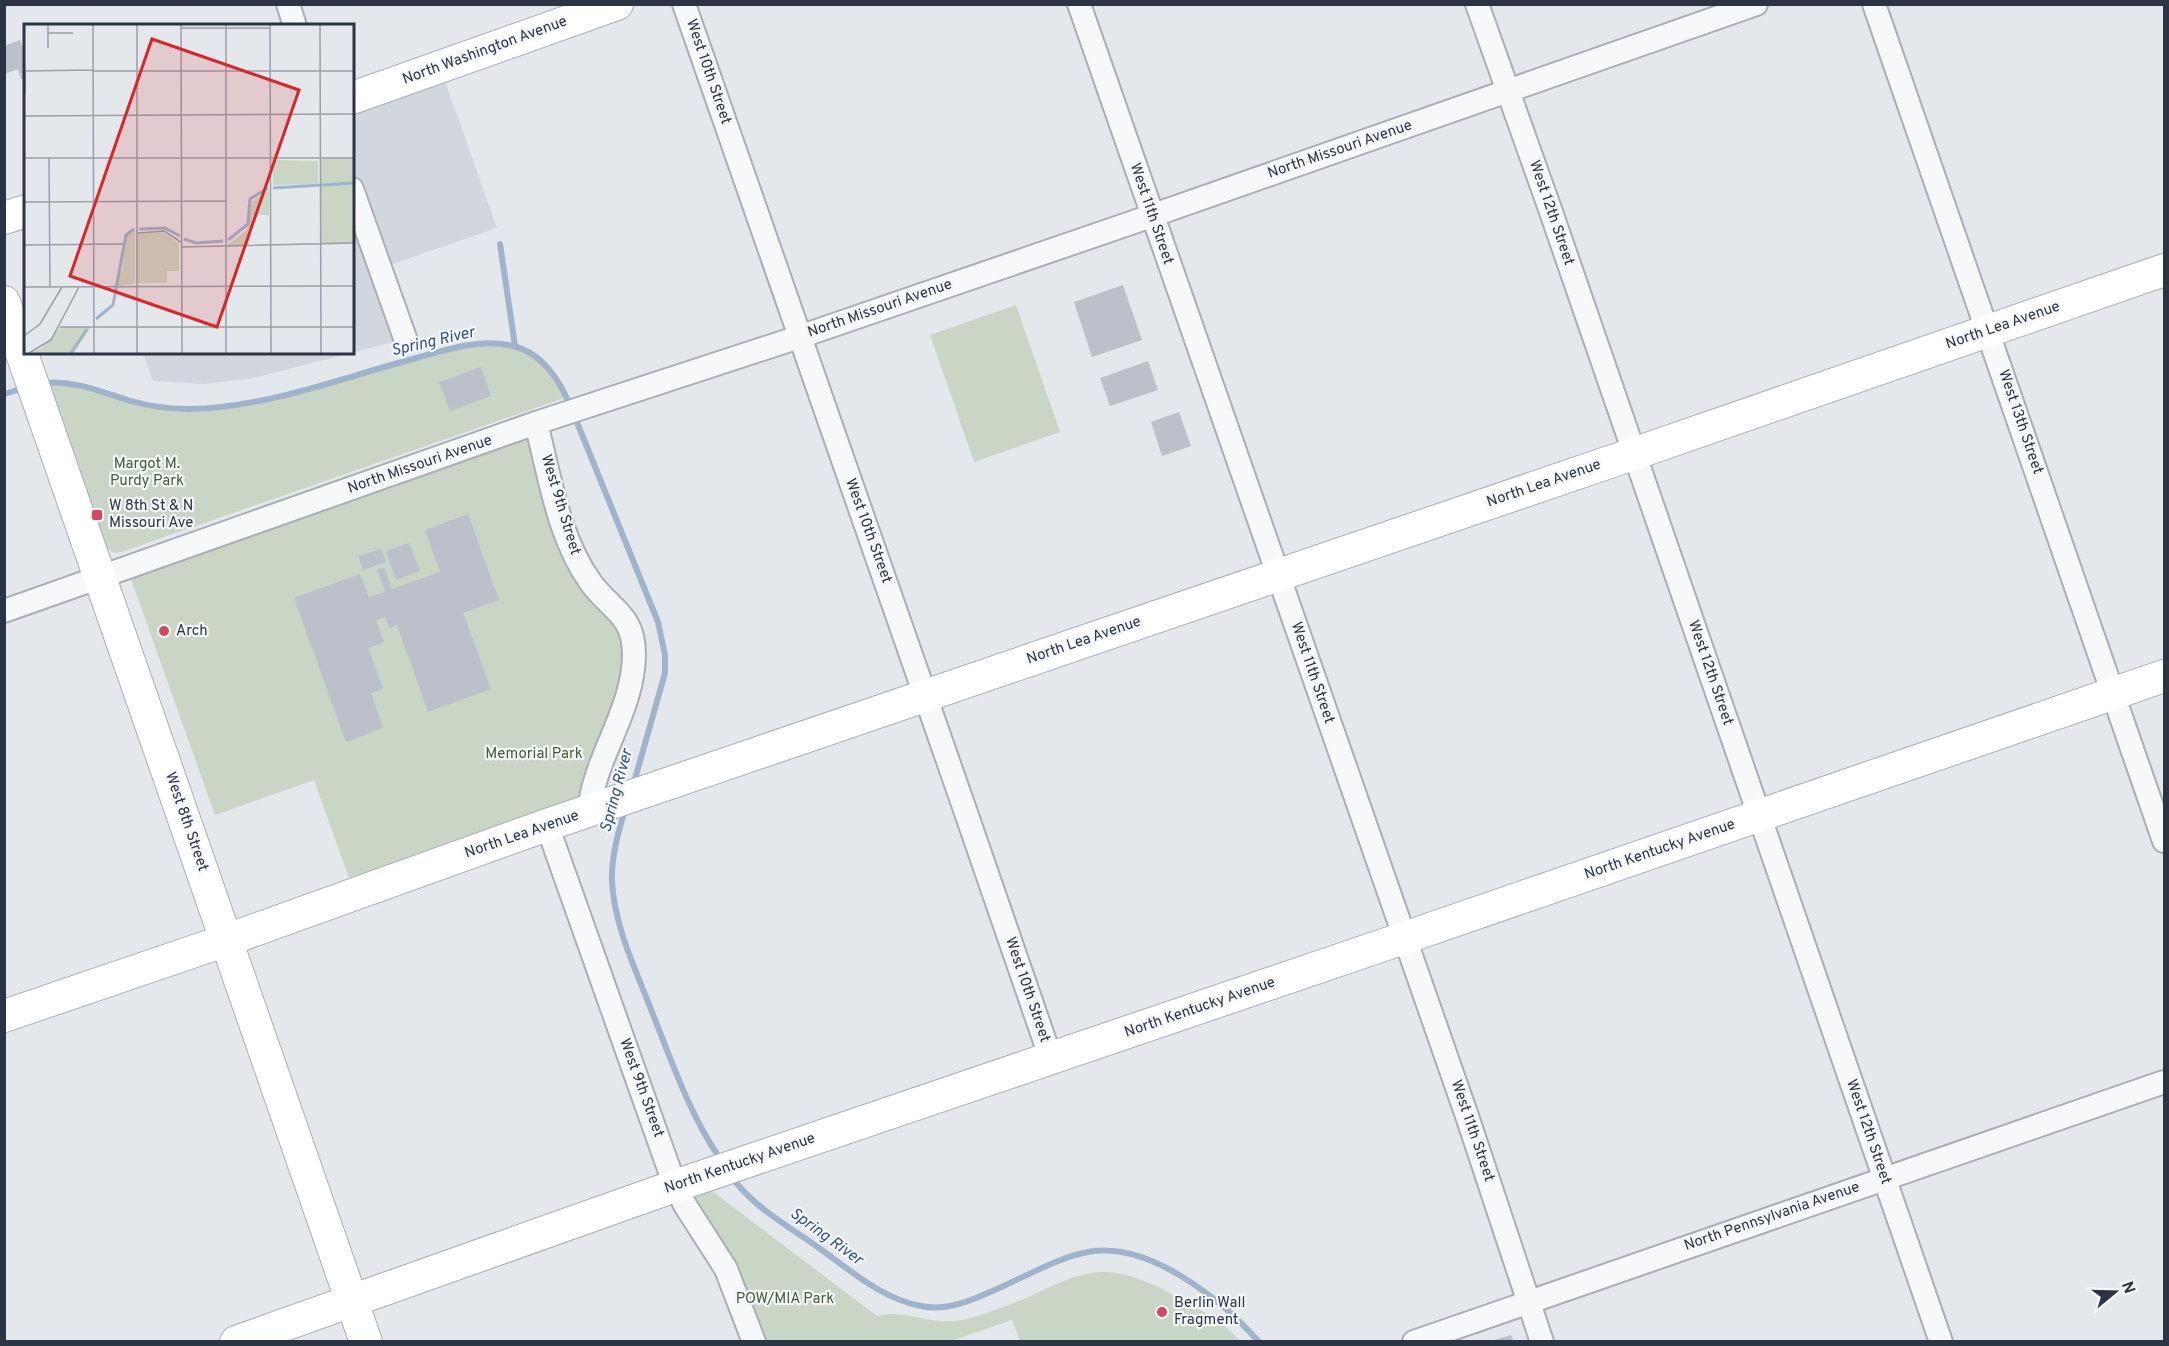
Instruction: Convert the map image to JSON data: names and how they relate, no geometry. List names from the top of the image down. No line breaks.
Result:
{"streets":{"street":["North Washington Avenue","West 10th Street","North Missouri Avenue","West 12th Street","West 11th Street","North Lea Avenue","West 13th Street","West 9th Street","West 8th Street","North Kentucky Avenue","North Pennsylvania Avenue"]},"crossings":[["West 10th Street","North Missouri Avenue"],["West 10th Street","North Lea Avenue"],["West 10th Street","North Kentucky Avenue"],["North Missouri Avenue","West 12th Street"],["North Missouri Avenue","West 11th Street"],["North Missouri Avenue","West 9th Street"],["North Missouri Avenue","West 8th Street"],["West 12th Street","North Lea Avenue"],["West 12th Street","North Kentucky Avenue"],["West 12th Street","North Pennsylvania Avenue"],["West 11th Street","North Lea Avenue"],["West 11th Street","North Kentucky Avenue"],["West 11th Street","North Pennsylvania Avenue"],["North Lea Avenue","West 13th Street"],["North Lea Avenue","West 9th Street"],["North Lea Avenue","West 8th Street"],["West 13th Street","North Kentucky Avenue"],["West 9th Street","North Kentucky Avenue"],["West 8th Street","North Kentucky Avenue"]],"water":["Spring River"],"parks":["Margot M. Purdy Park","Memorial Park","POW/MIA Park"],"places":{"transit":["W 8th St & N Missouri Ave"],"other":["Arch","Berlin Wall Fragment"]},"north":"right"}
